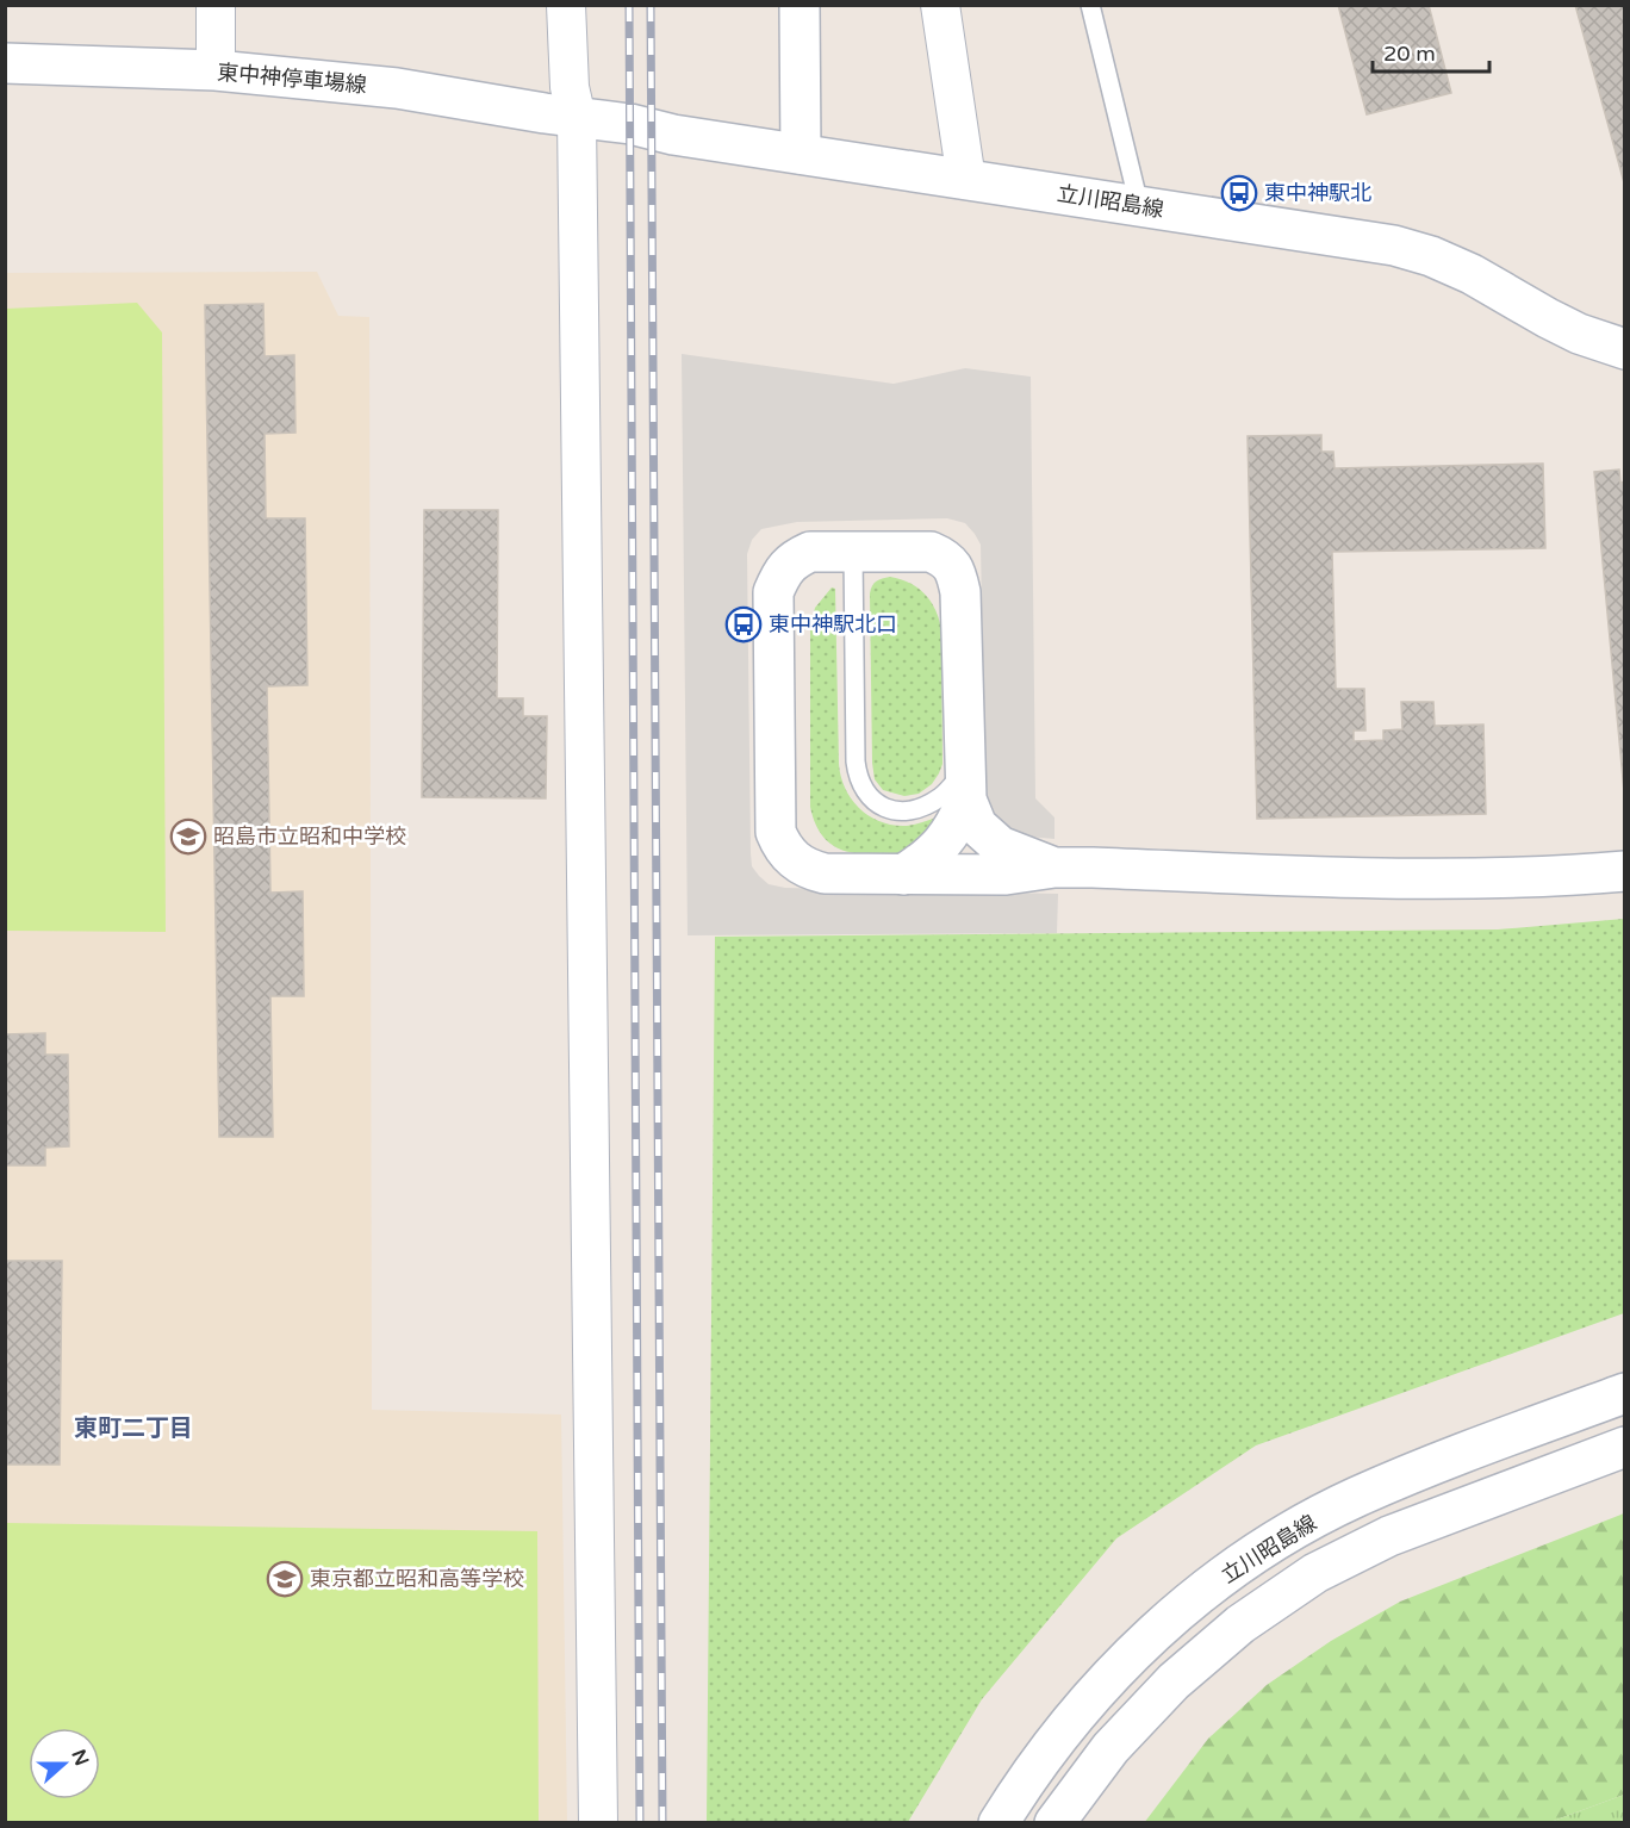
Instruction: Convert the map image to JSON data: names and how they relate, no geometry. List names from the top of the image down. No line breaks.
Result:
{"streets":{"main road":["東中神停車場線","立川昭島線"]},"crossings":[["東中神停車場線","立川昭島線"]],"districts":["東町二丁目"],"places":{"bus stop":["東中神駅北","東中神駅北口"],"school or university":["昭島市立昭和中学校","東京都立昭和高等学校"]},"scale_bar":"20 m","north":"right"}
